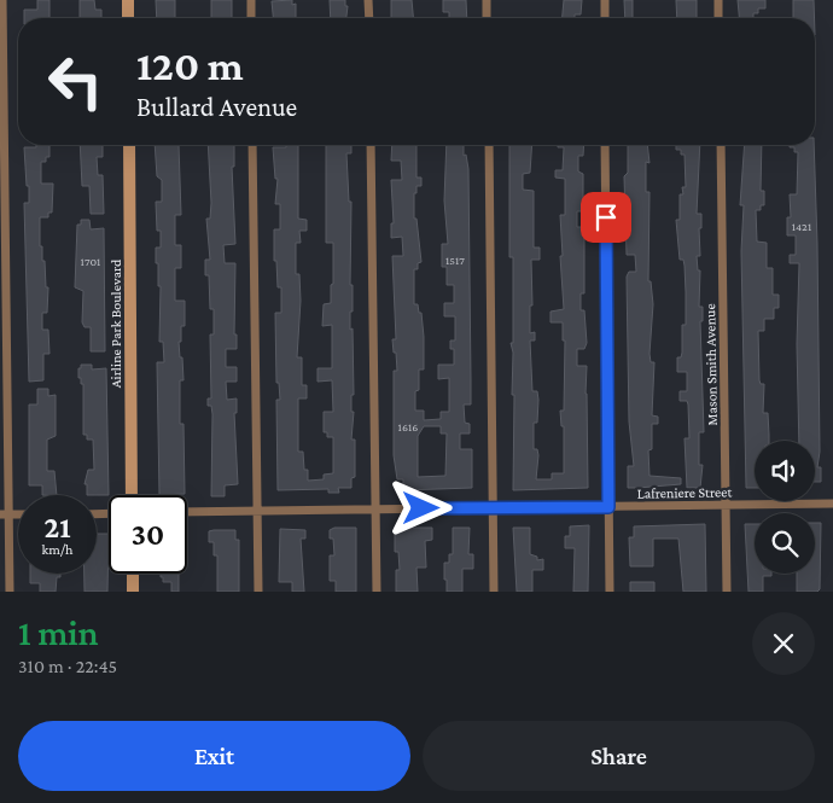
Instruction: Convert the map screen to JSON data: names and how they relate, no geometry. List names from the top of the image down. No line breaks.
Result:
{"streets":{"street":["Airline Park Boulevard","Mason Smith Avenue","Lafreniere Street"]},"crossings":[["Mason Smith Avenue","Lafreniere Street"]],"house_numbers":["1421","1517","1701","1616"],"page":{"turn":["120 m","Bullard Avenue"],"speed":"21 km/h","limit":"30","heading":["1 min","310 m · 22:45"],"buttons":["Exit","Share"]}}
